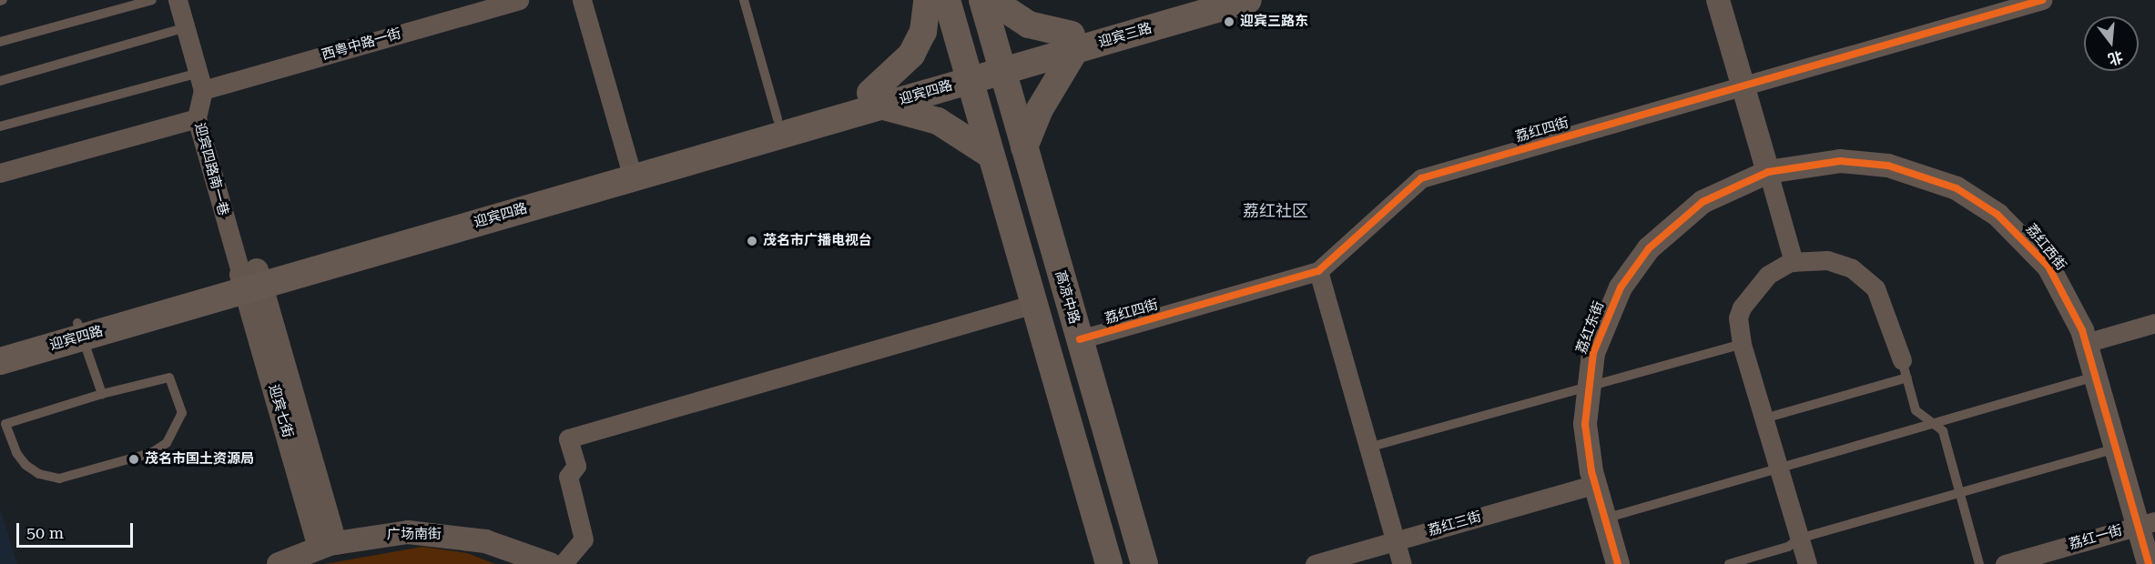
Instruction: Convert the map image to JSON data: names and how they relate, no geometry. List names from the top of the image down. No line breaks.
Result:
{"streets":{"main road":["迎宾三路","迎宾四路","高凉中路"],"street":["西粤中路一街","荔红四街","迎宾四路南一巷","荔红西街","荔红东街","迎宾七街","荔红三街","广场南街","荔红一街"]},"crossings":[["迎宾三路","迎宾四路"],["迎宾三路","高凉中路"],["西粤中路一街","迎宾四路南一巷"],["迎宾四路","迎宾四路南一巷"],["迎宾四路","高凉中路"],["迎宾四路","迎宾七街"],["荔红四街","高凉中路"],["迎宾四路南一巷","迎宾七街"],["荔红西街","荔红东街"],["荔红西街","荔红一街"],["荔红东街","荔红三街"],["迎宾七街","广场南街"]],"districts":["荔红社区"],"places":["迎宾三路东","茂名市广播电视台","茂名市国土资源局"],"scale_bar":"50 m","north":"bottom"}
